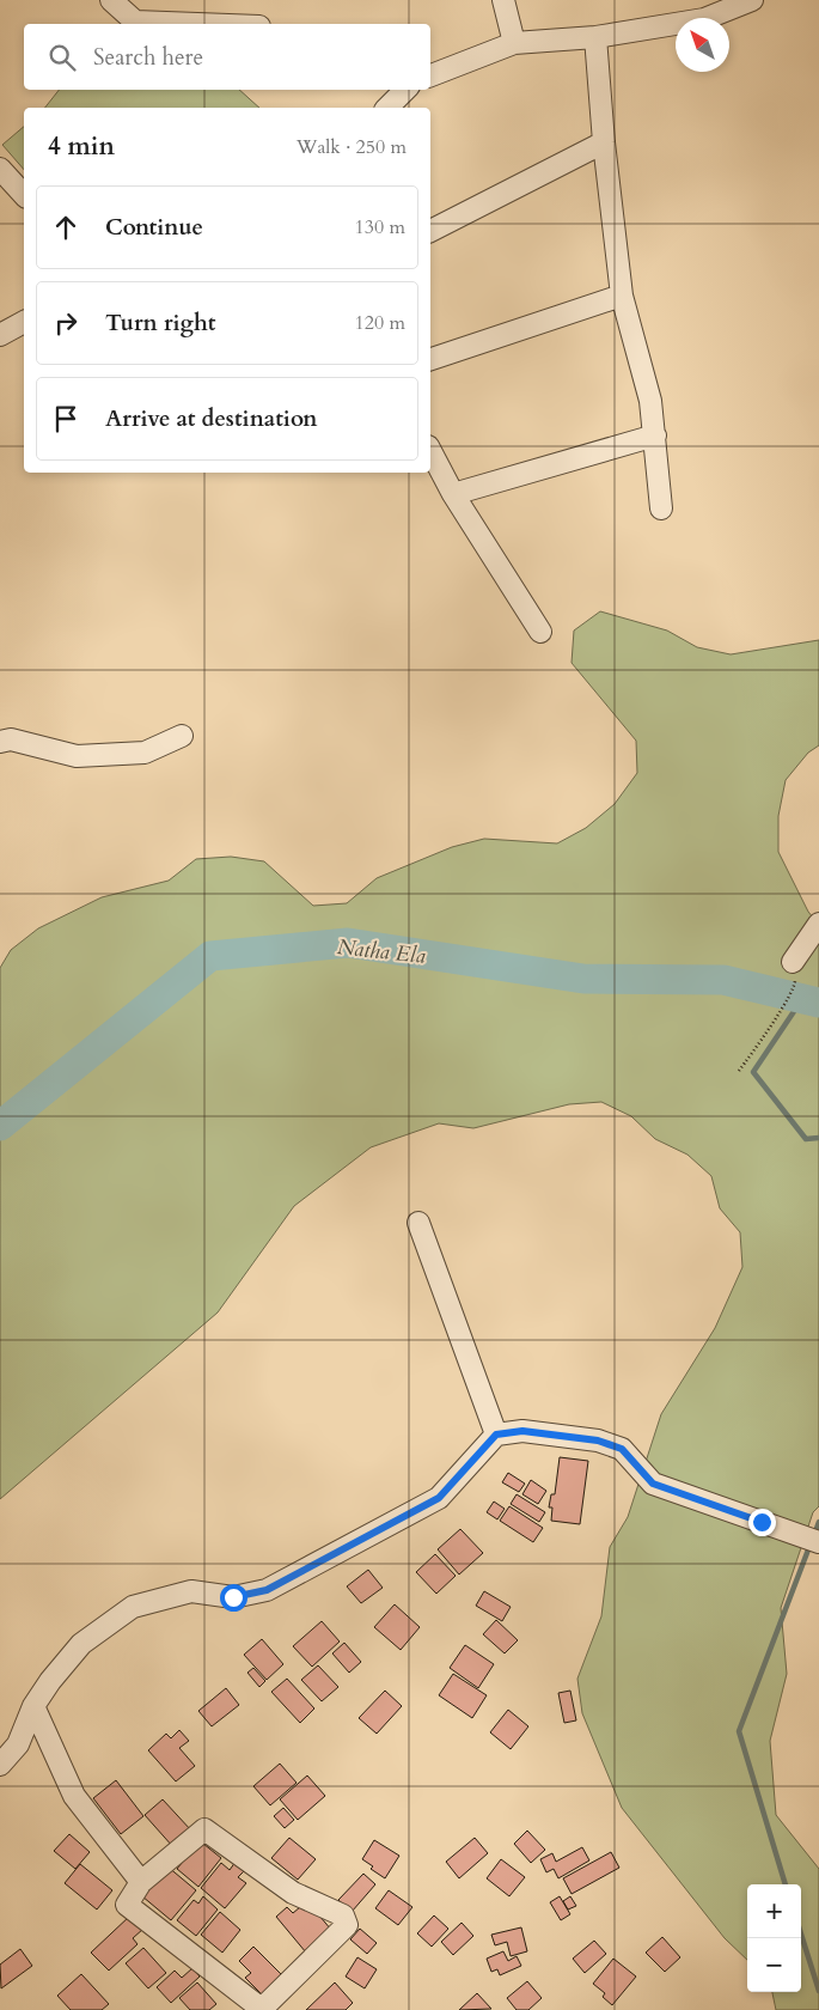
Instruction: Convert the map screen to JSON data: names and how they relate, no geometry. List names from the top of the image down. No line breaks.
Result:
{"water":["Natha Ela"],"north":"top left","page":{"search":"Search here","heading":["4 min","Walk · 250 m"],"list":[["Continue","130 m"],["Turn right","120 m"],"Arrive at destination"],"map_buttons":["+","−"]}}
